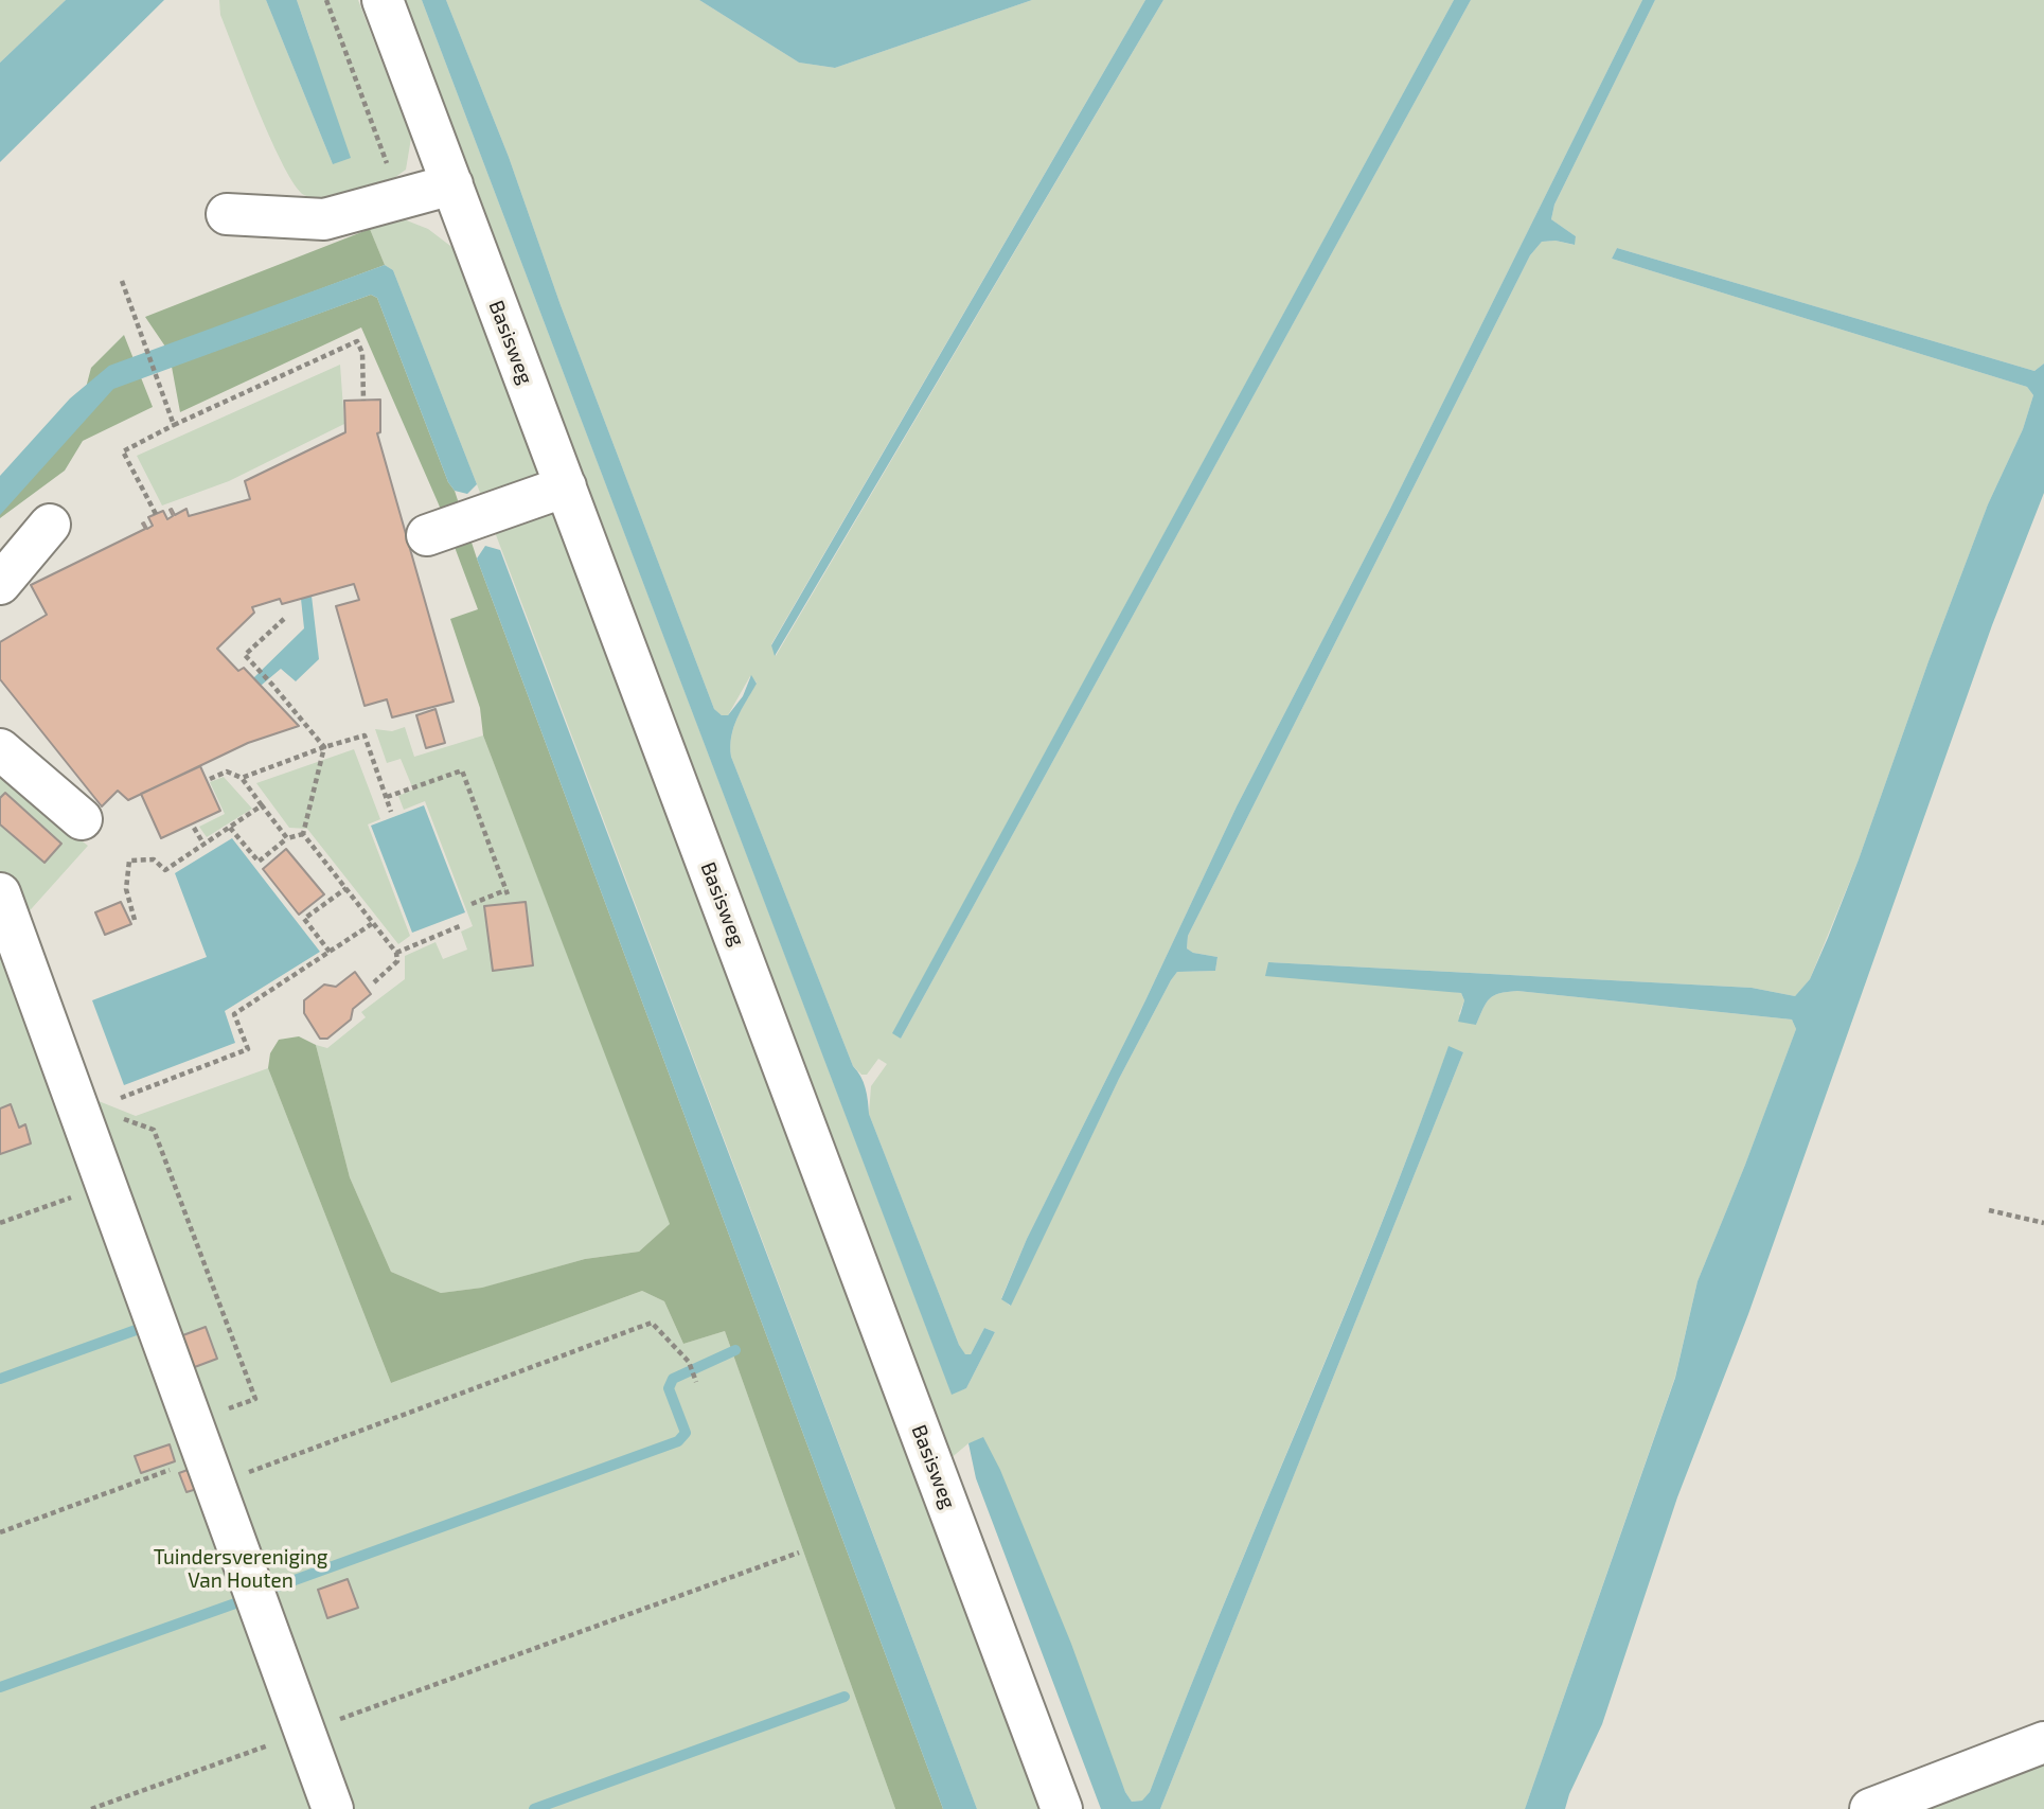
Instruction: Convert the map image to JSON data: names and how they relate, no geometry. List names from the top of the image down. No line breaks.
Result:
{"streets":{"street":["Basisweg"]},"parks":["Tuindersvereniging Van Houten"]}
